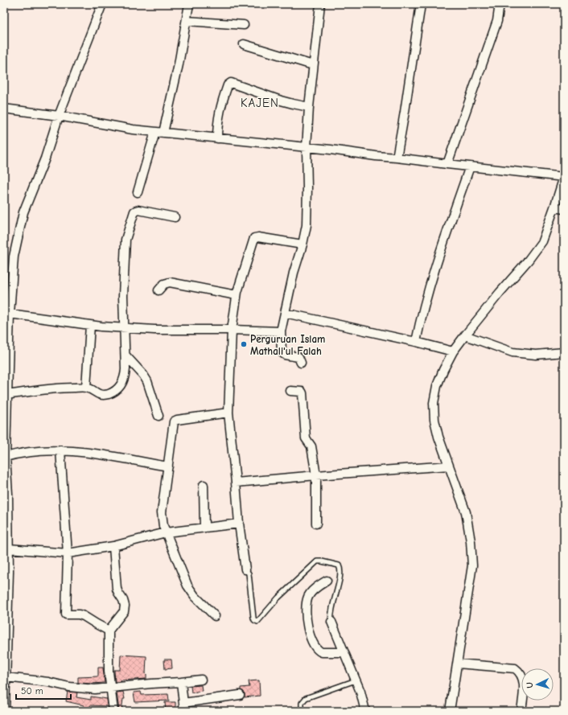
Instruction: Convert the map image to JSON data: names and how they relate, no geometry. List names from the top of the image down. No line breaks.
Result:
{"districts":["KAJEN"],"places":["Perguruan Islam Mathali'ul Falah"],"scale_bar":"50 m","north":"left"}
